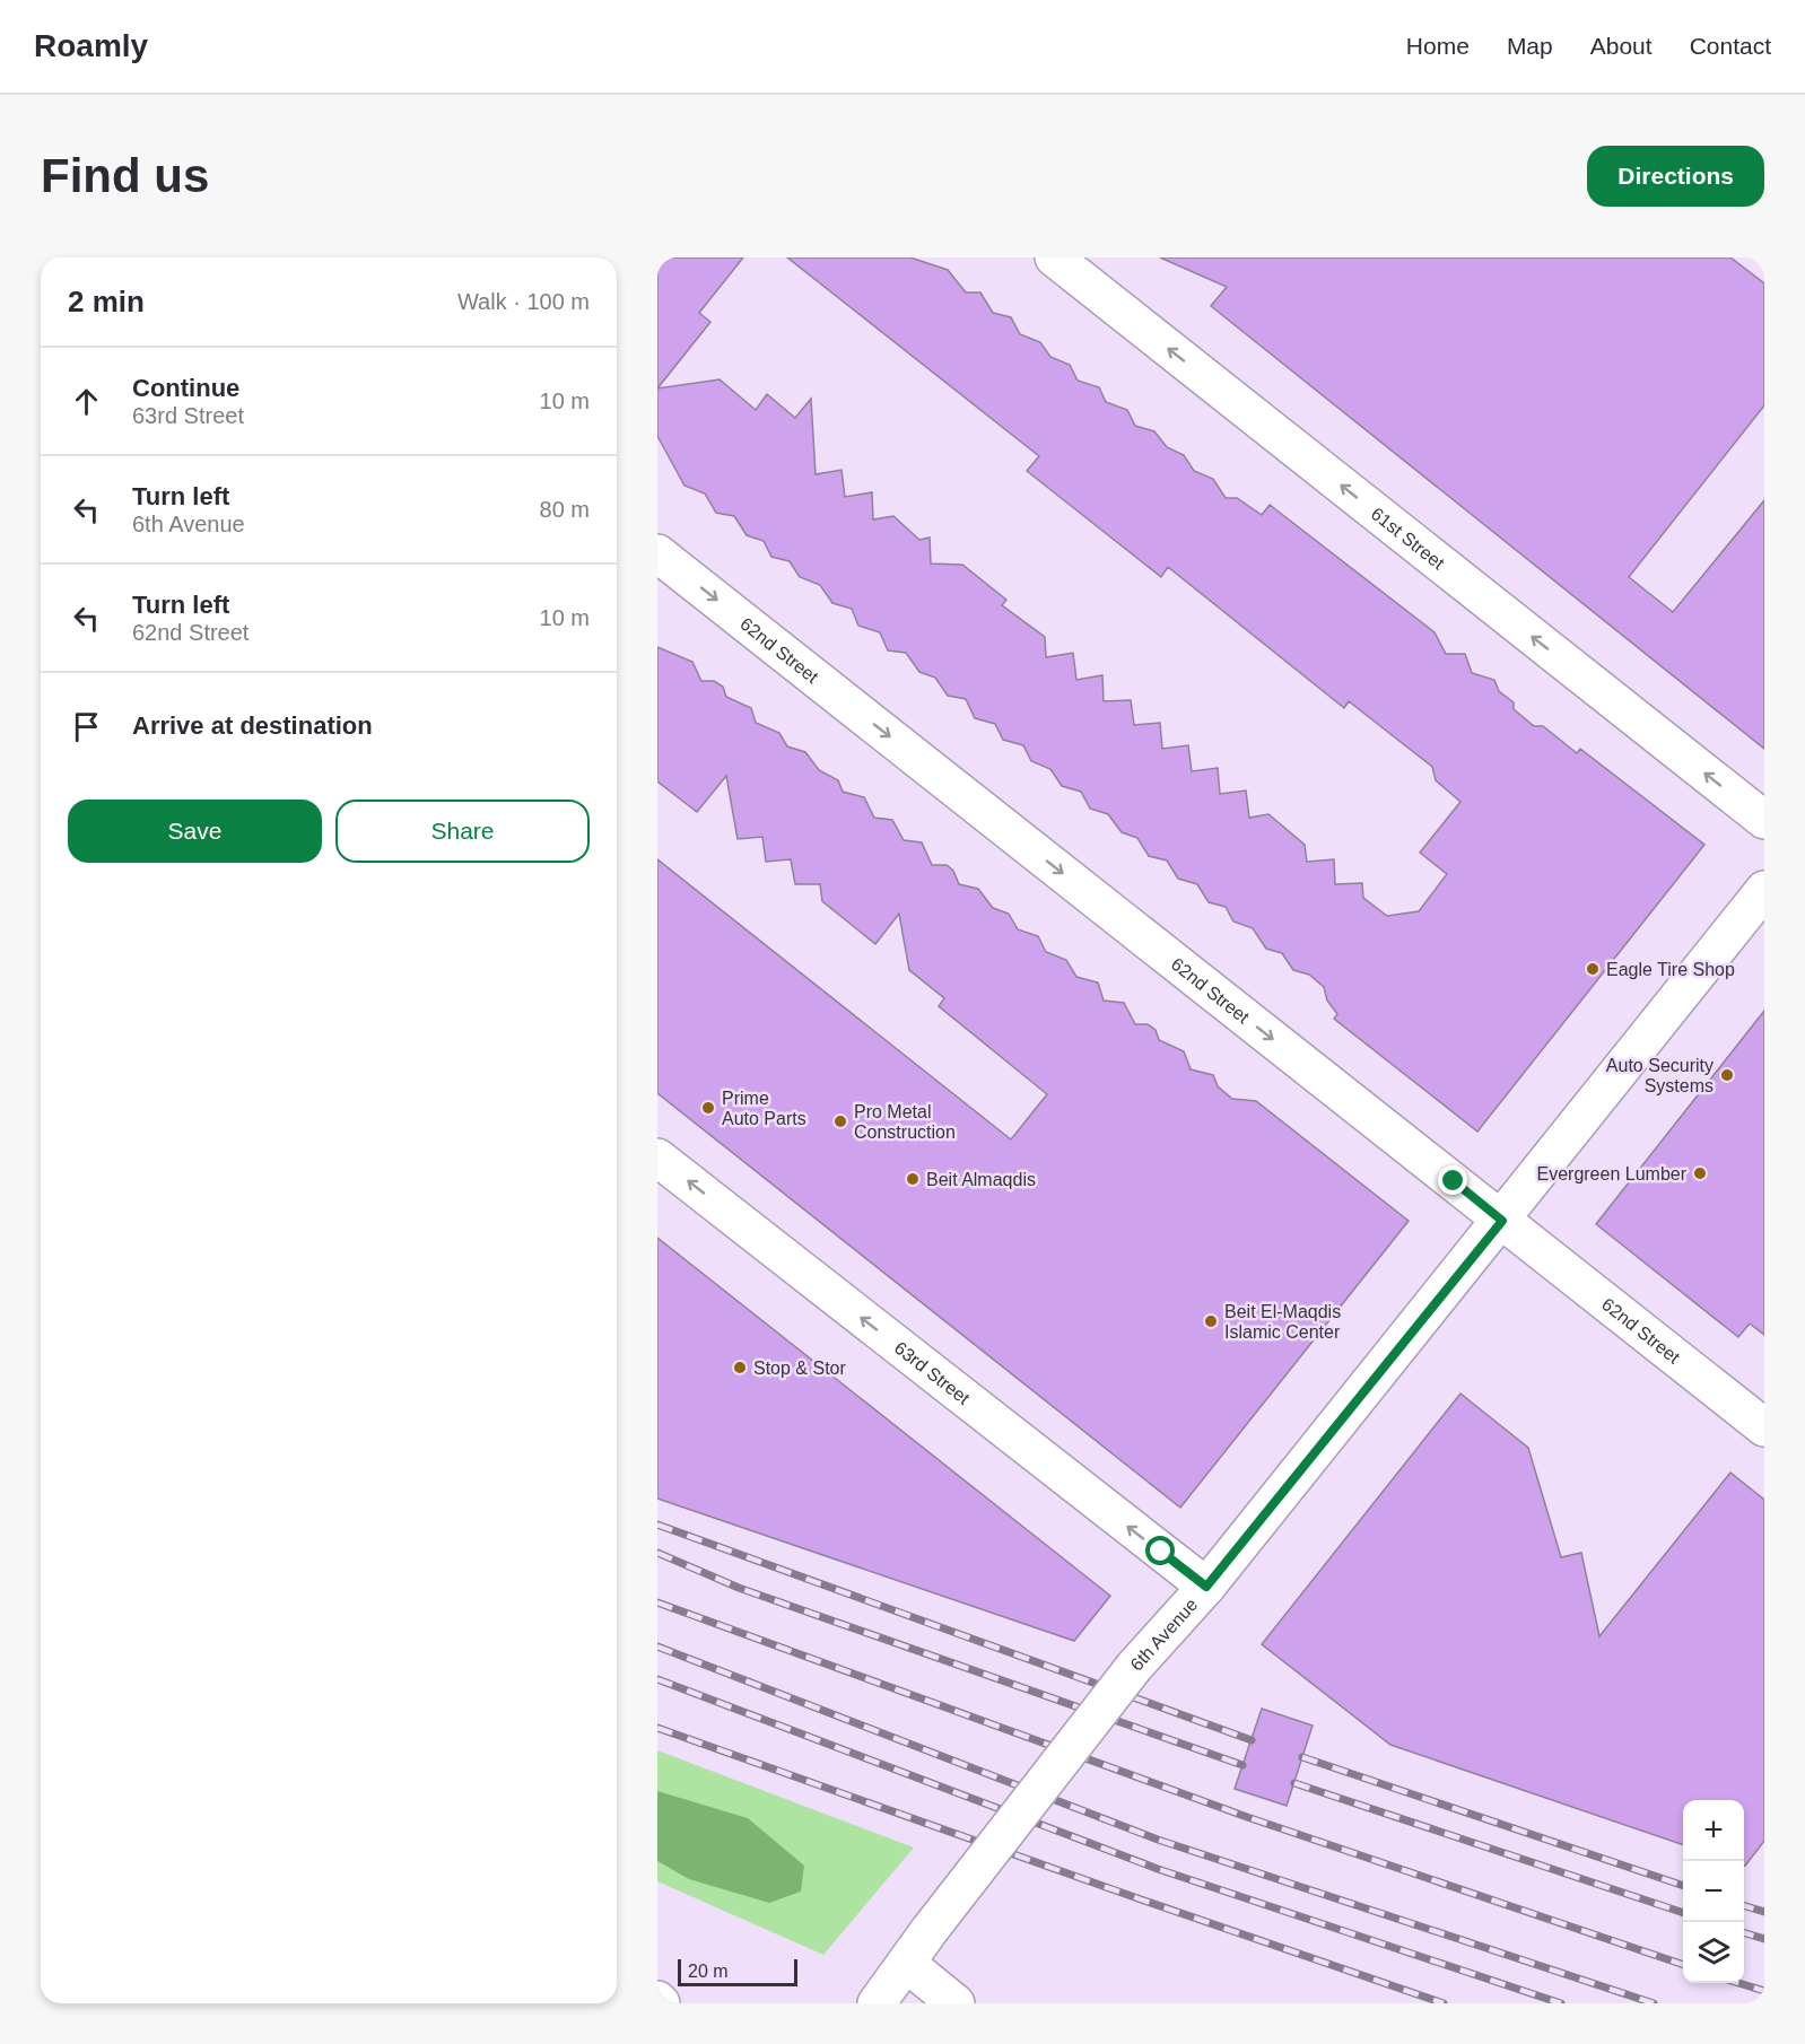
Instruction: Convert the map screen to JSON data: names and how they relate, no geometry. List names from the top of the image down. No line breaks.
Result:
{"streets":{"street":["61st Street","62nd Street","63rd Street","6th Avenue"]},"crossings":[["62nd Street","6th Avenue"],["63rd Street","6th Avenue"]],"one_way":["61st Street","62nd Street","63rd Street"],"places":["Eagle Tire Shop","Auto Security Systems","Prime Auto Parts","Pro Metal Construction","Evergreen Lumber","Beit Almaqdis","Beit El-Maqdis Islamic Center","Stop & Stor"],"scale_bar":"20 m","page":{"header":"Roamly","nav":["Home","Map","About","Contact"],"buttons":["Directions",["Save","Share"]],"title":"Find us","heading":["2 min","Walk · 100 m"],"list":[["Continue","63rd Street","10 m"],["Turn left","6th Avenue","80 m"],["Turn left","62nd Street","10 m"],"Arrive at destination"],"map_buttons":["+","−"],"scale":"20 m"}}
